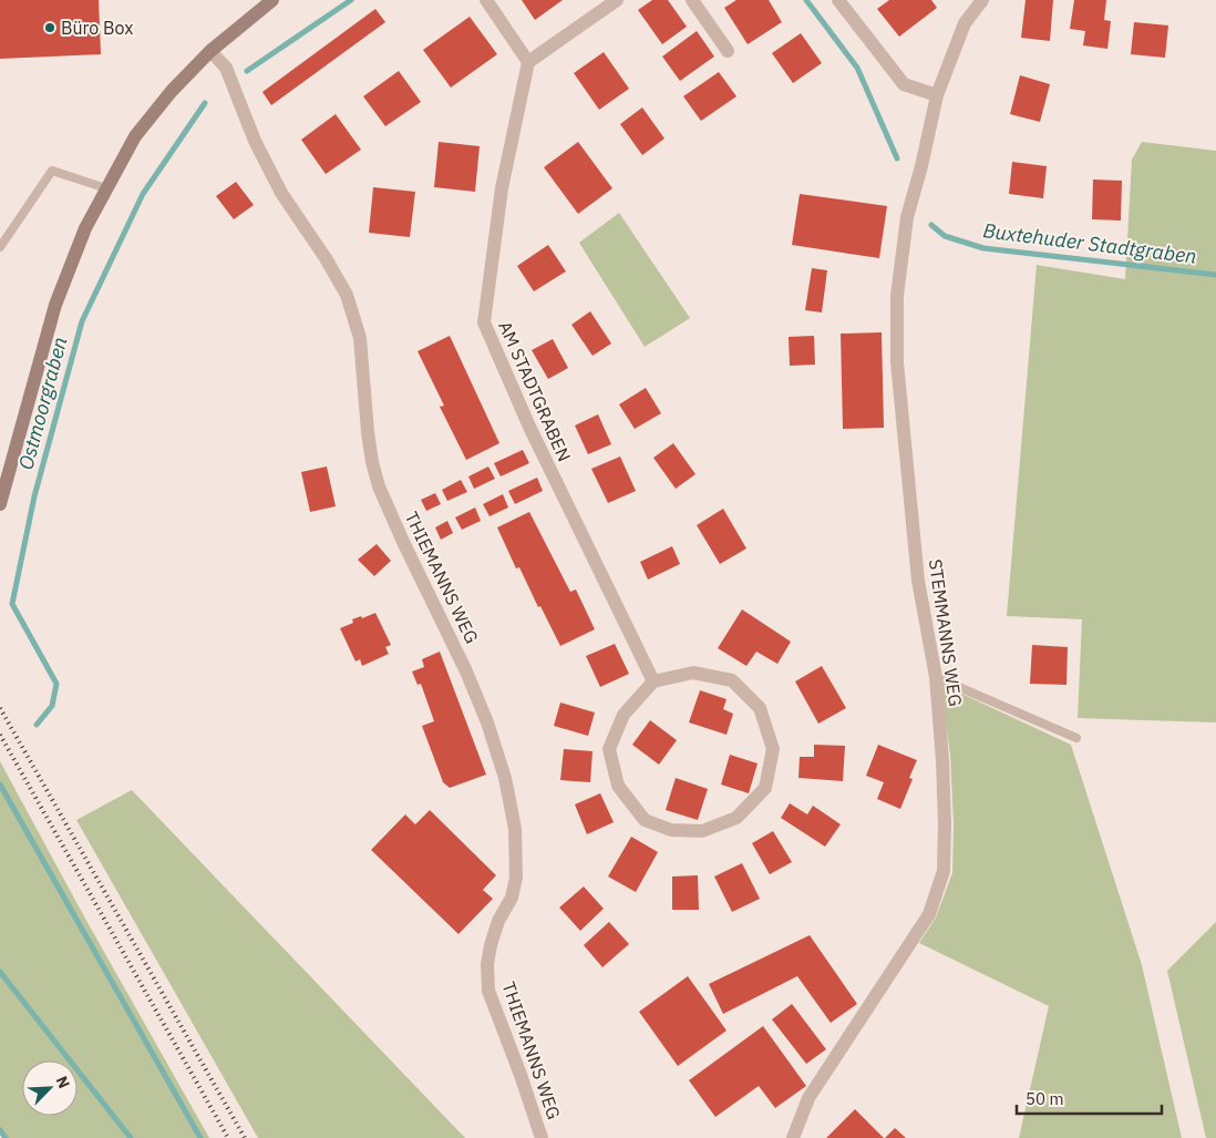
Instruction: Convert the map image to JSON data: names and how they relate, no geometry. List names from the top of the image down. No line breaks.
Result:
{"streets":{"street":["AM STADTGRABEN","THIEMANNS WEG","STEMMANNS WEG"]},"water":["Buxtehuder Stadtgraben","Ostmoorgraben"],"places":["Büro Box"],"scale_bar":"50 m","north":"top right"}
